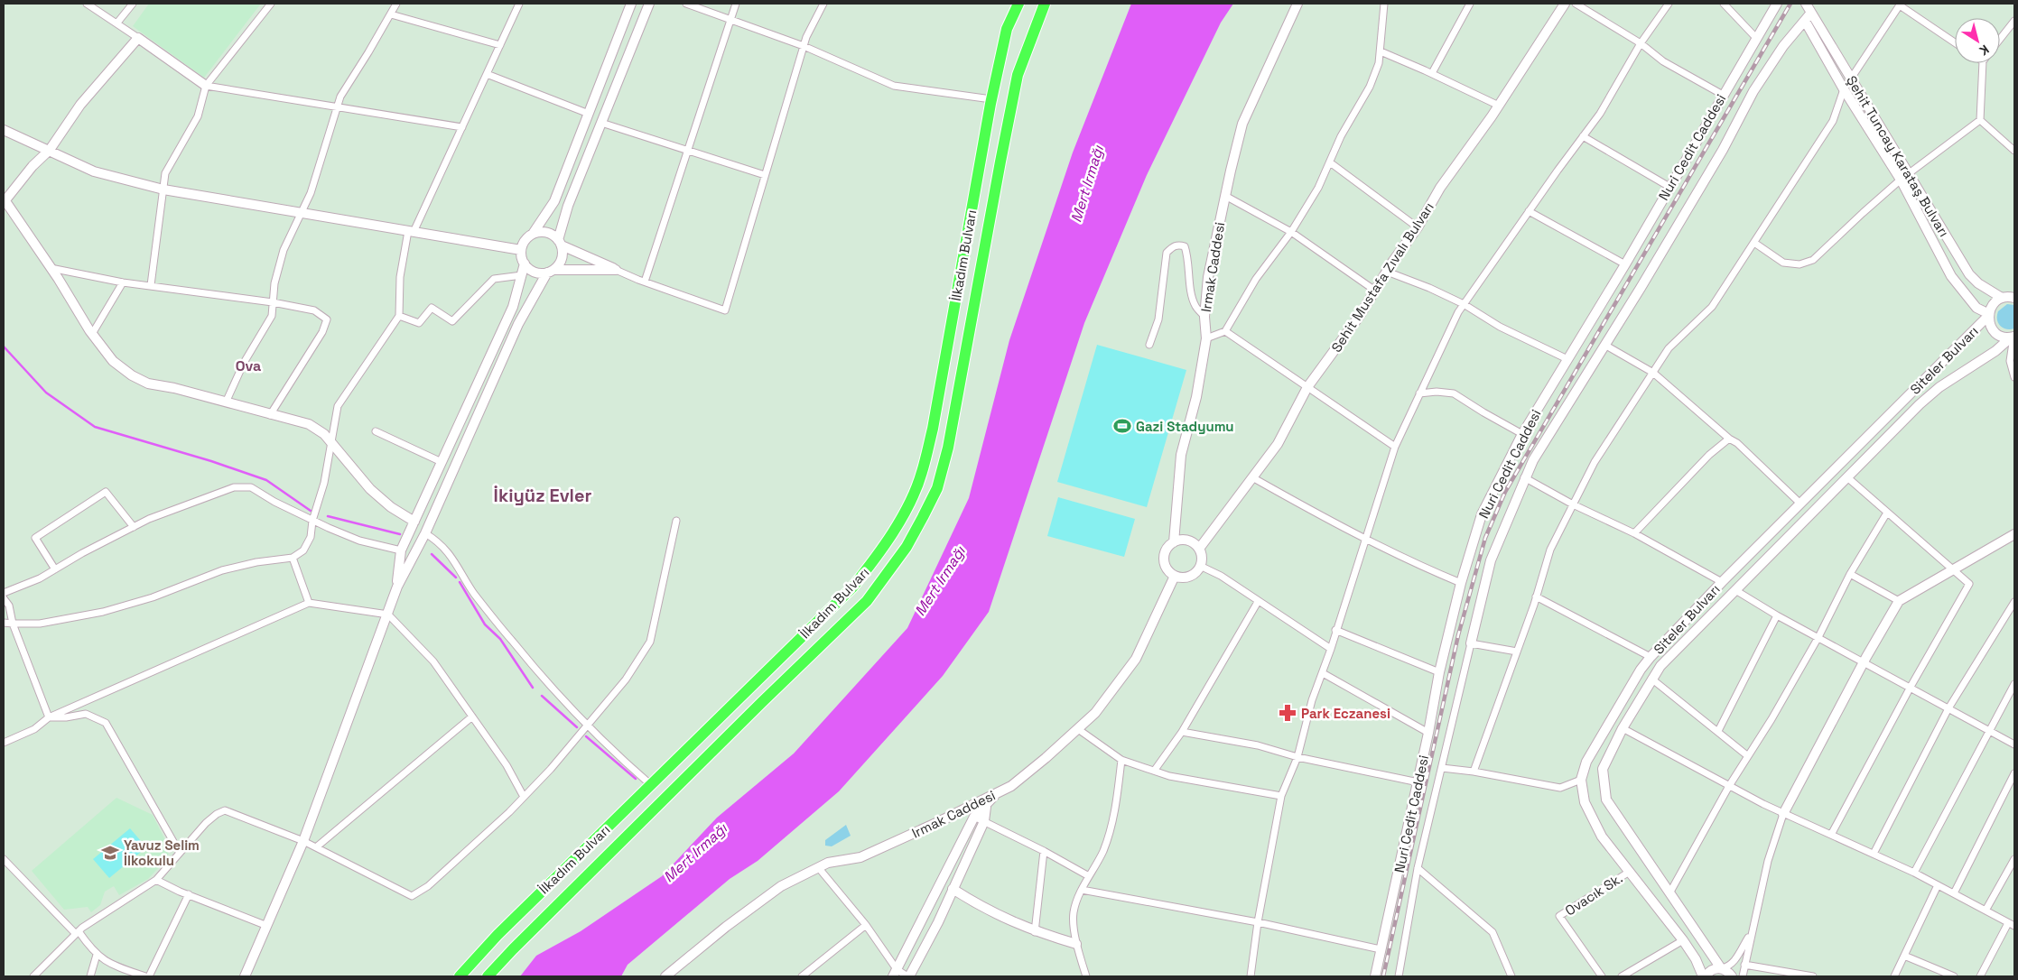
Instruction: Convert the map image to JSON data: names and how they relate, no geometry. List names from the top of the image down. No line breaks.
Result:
{"streets":{"highway":["İlkadım Bulvarı"],"street":["Nuri Cedit Caddesi","Şehit Tuncay Karataş Bulvarı","Irmak Caddesi","Sehit Mustafa Zıvalı Bulvarı","Siteler Bulvarı","Ovacık Sk."]},"crossings":[["Nuri Cedit Caddesi","Şehit Tuncay Karataş Bulvarı"],["Şehit Tuncay Karataş Bulvarı","Siteler Bulvarı"],["Irmak Caddesi","Sehit Mustafa Zıvalı Bulvarı"],["Siteler Bulvarı","Ovacık Sk."]],"districts":["Ova","İkiyüz Evler"],"water":["Mert Irmağı"],"places":{"sports":["Gazi Stadyumu"],"pharmacy":["Park Eczanesi"],"school or university":["Yavuz Selim İlkokulu"]},"north":"bottom right"}
